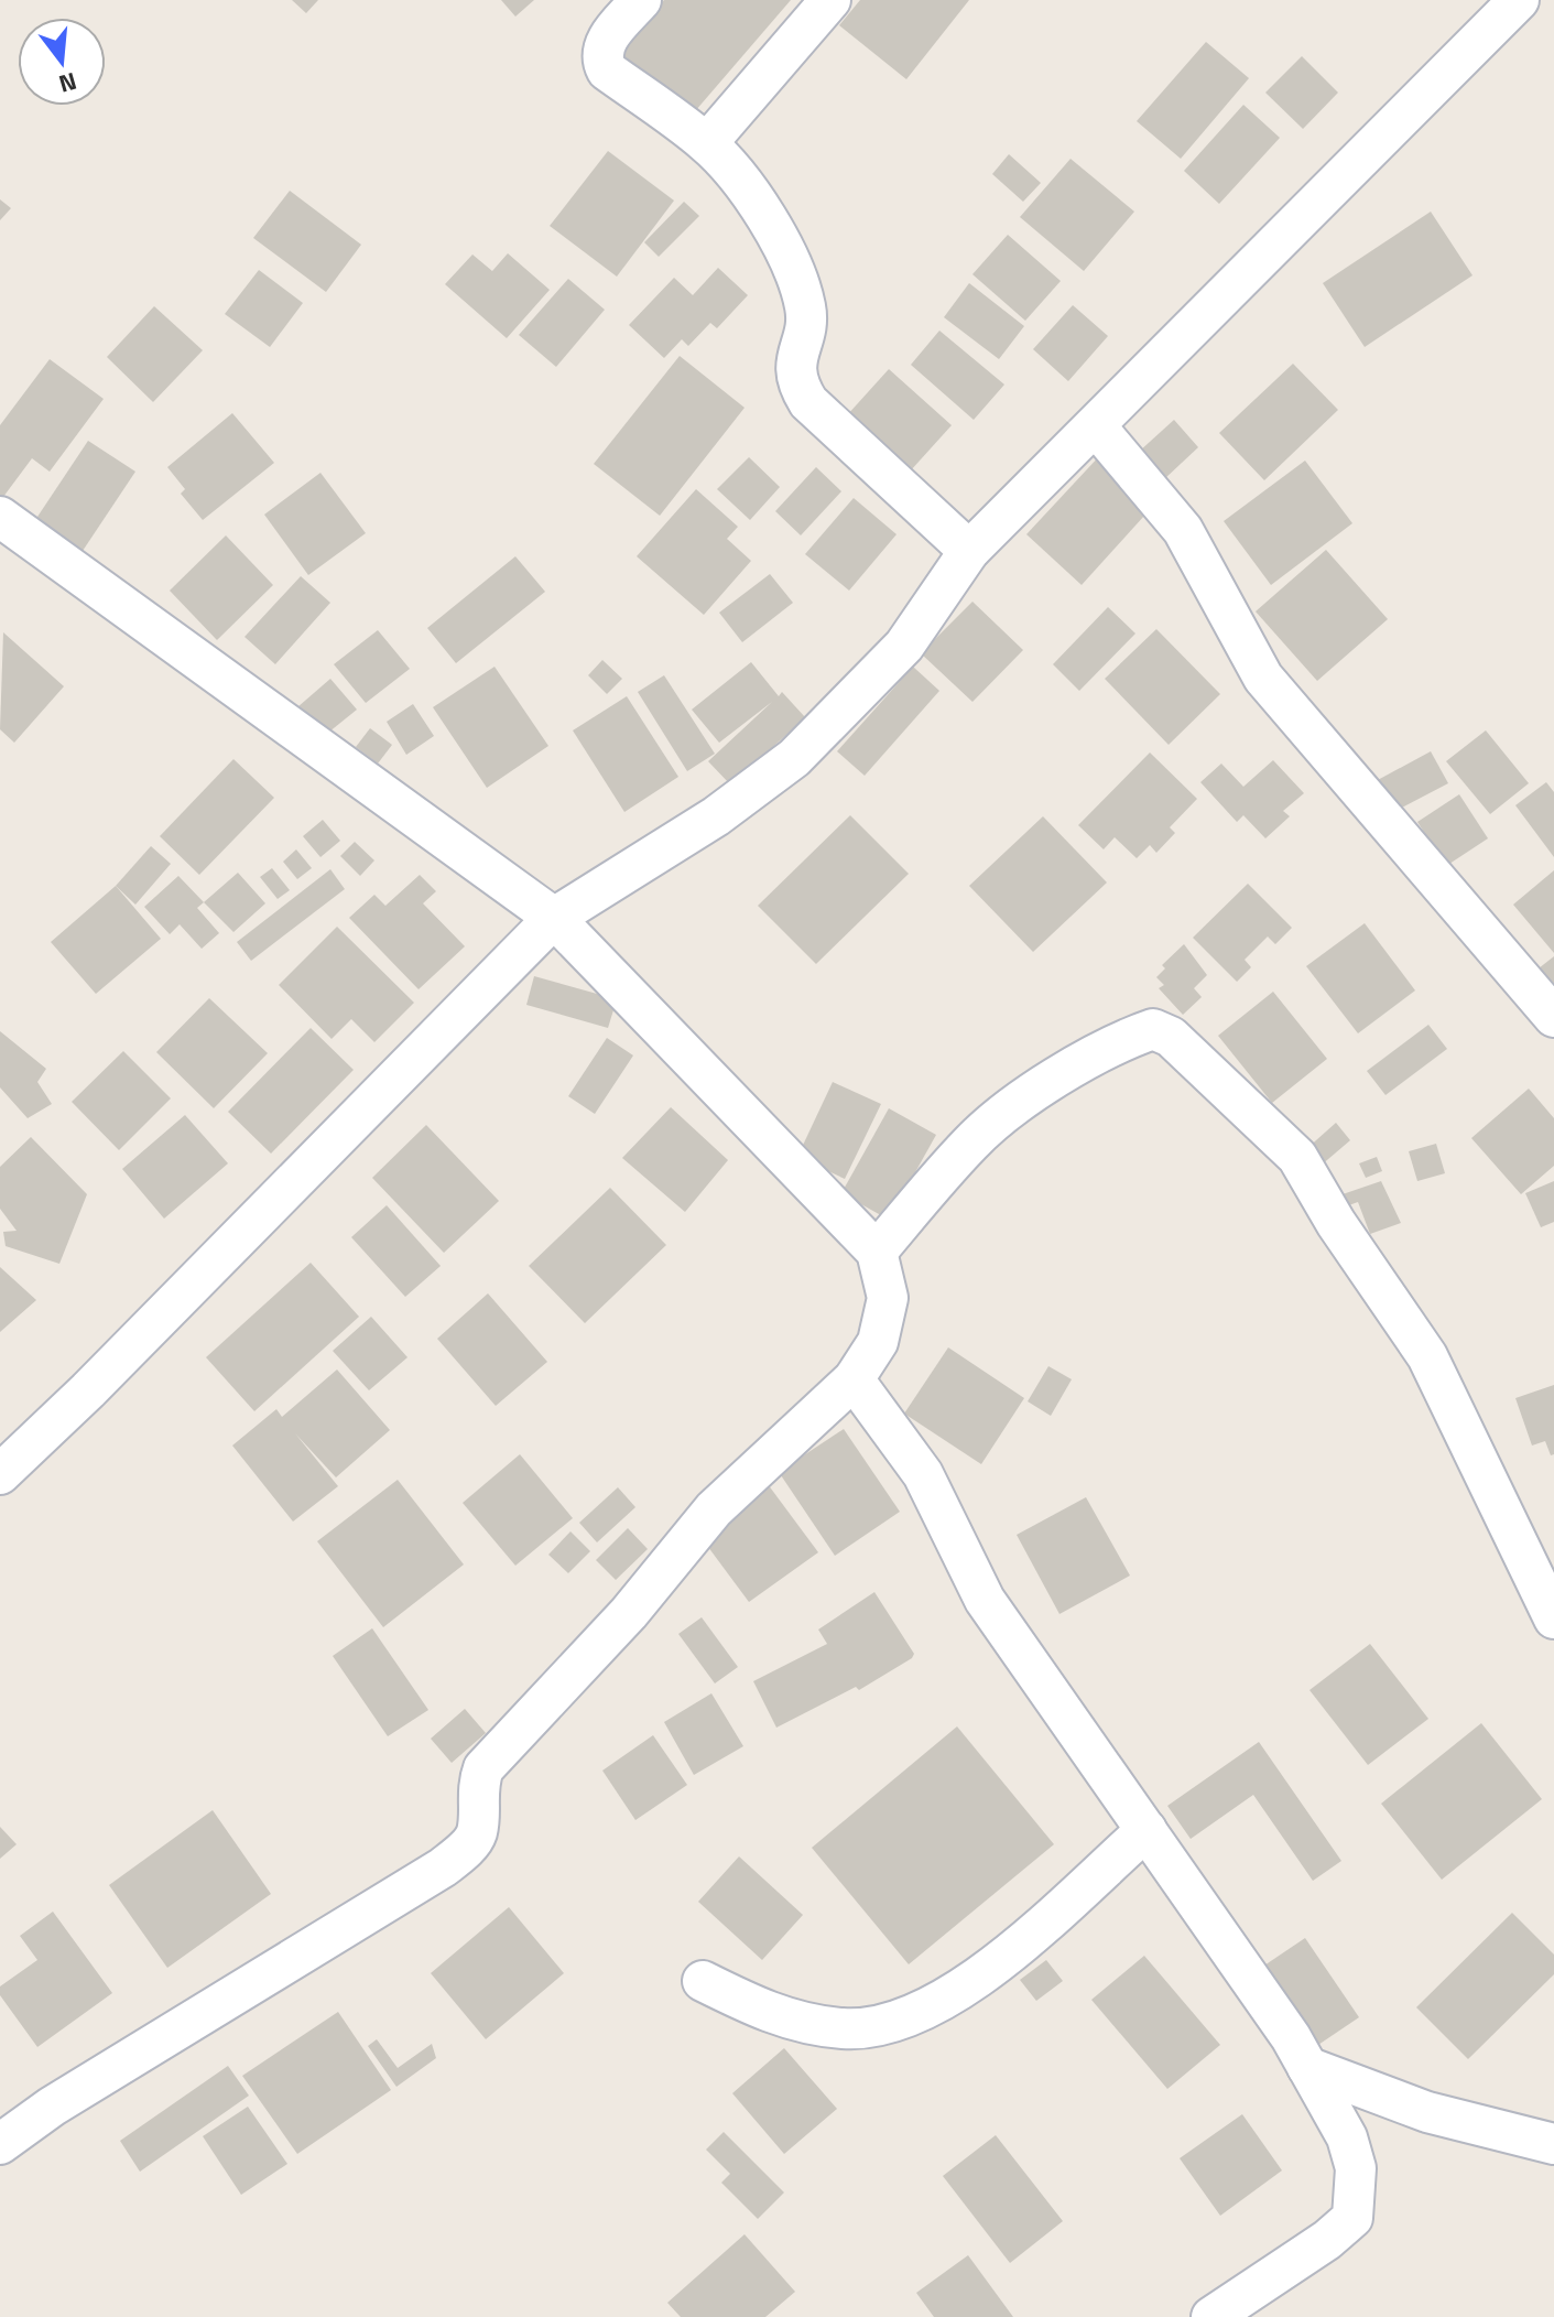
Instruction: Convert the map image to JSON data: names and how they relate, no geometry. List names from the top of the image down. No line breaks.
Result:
{"north":"bottom"}
